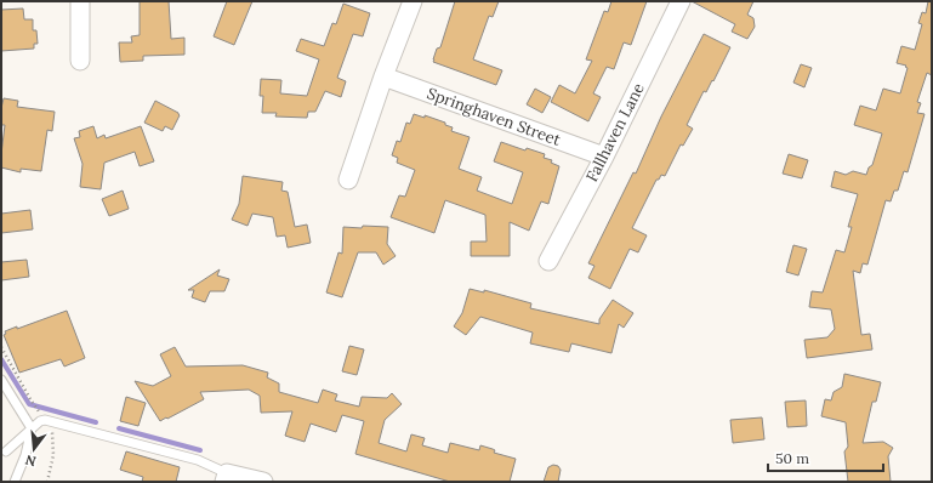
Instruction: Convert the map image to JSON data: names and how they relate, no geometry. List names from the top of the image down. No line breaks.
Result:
{"streets":{"street":["Springhaven Street","Fallhaven Lane"]},"crossings":[["Springhaven Street","Fallhaven Lane"]],"scale_bar":"50 m","north":"bottom"}
